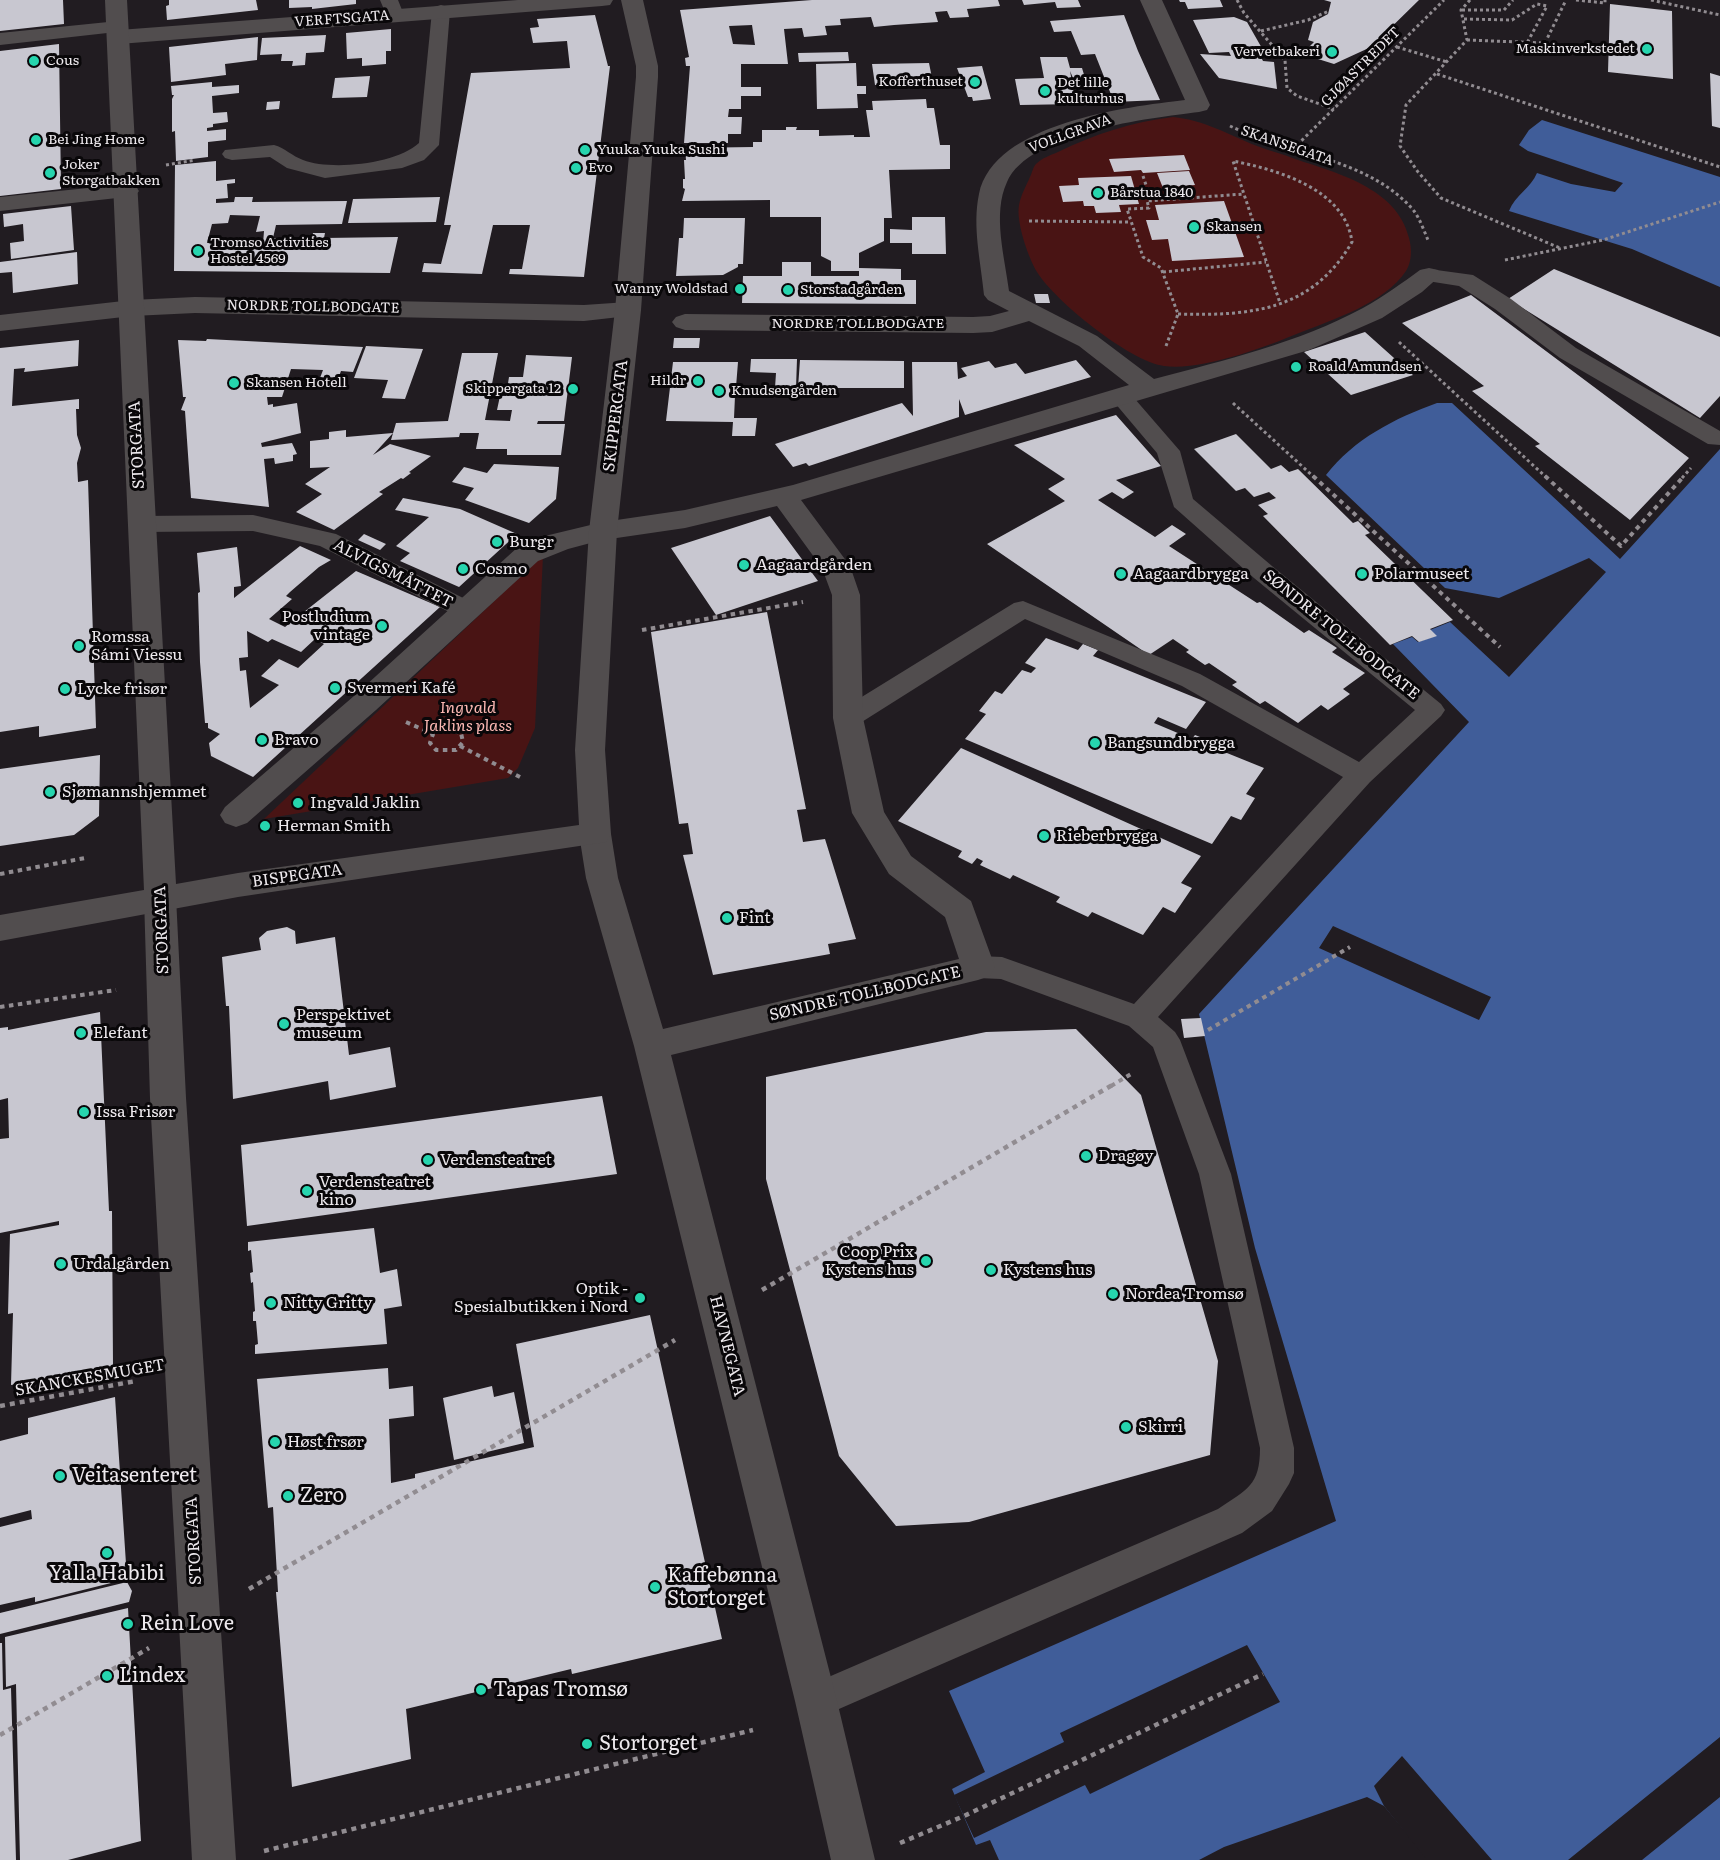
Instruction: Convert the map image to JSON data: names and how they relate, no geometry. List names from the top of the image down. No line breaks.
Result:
{"streets":{"street":["VERFTSGATA","VOLLGRAVA","NORDRE TOLLBODGATE","SKIPPERGATA","STORGATA","SØNDRE TOLLBODGATE","BISPEGATA","HAVNEGATA"],"lane":["ALVIGSMÅTTET"],"path":["GJØASTREDET","SKANSEGATA","SKANCKESMUGET"]},"crossings":[["VERFTSGATA","STORGATA"],["GJØASTREDET","SKANSEGATA"],["VOLLGRAVA","SKANSEGATA"],["VOLLGRAVA","NORDRE TOLLBODGATE"],["NORDRE TOLLBODGATE","SKIPPERGATA"],["NORDRE TOLLBODGATE","STORGATA"],["SKIPPERGATA","BISPEGATA"],["SKIPPERGATA","HAVNEGATA"],["STORGATA","ALVIGSMÅTTET"],["STORGATA","BISPEGATA"],["STORGATA","SKANCKESMUGET"],["SØNDRE TOLLBODGATE","HAVNEGATA"],["BISPEGATA","HAVNEGATA"]],"parks":["Ingvald Jaklins plass"],"places":["Maskinverkstedet","Vervetbakeri","Cous","Kofferthuset","Det lille kulturhus","Bei Jing Home","Yuuka Yuuka Sushi","Evo","Joker Storgatbakken","Bårstua 1840","Skansen","Tromso Activities Hostel 4569","Wanny Woldstad","Storstadgården","Roald Amundsen","Hildr","Skansen Hotell","Skippergata 12","Knudsengården","Burgr","Aagaardgården","Cosmo","Aagaardbrygga","Polarmuseet","Postludium vintage","Romssa Sámi Viessu","Svermeri Kafé","Lycke frisør","Bravo","Bangsundbrygga","Sjømannshjemmet","Ingvald Jaklin","Herman Smith","Rieberbrygga","Fint","Perspektivet museum","Elefant","Issa Frisør","Dragøy","Verdensteatret","Verdensteatret kino","Coop Prix Kystens hus","Urdalgården","Kystens hus","Nordea Tromsø","Optik - Spesialbutikken i Nord","Nitty Gritty","Skirri","Høst frsør","Veitasenteret","Zero","Yalla Habibi","Kaffebønna Stortorget","Rein Love","Lindex","Tapas Tromsø","Stortorget"]}
